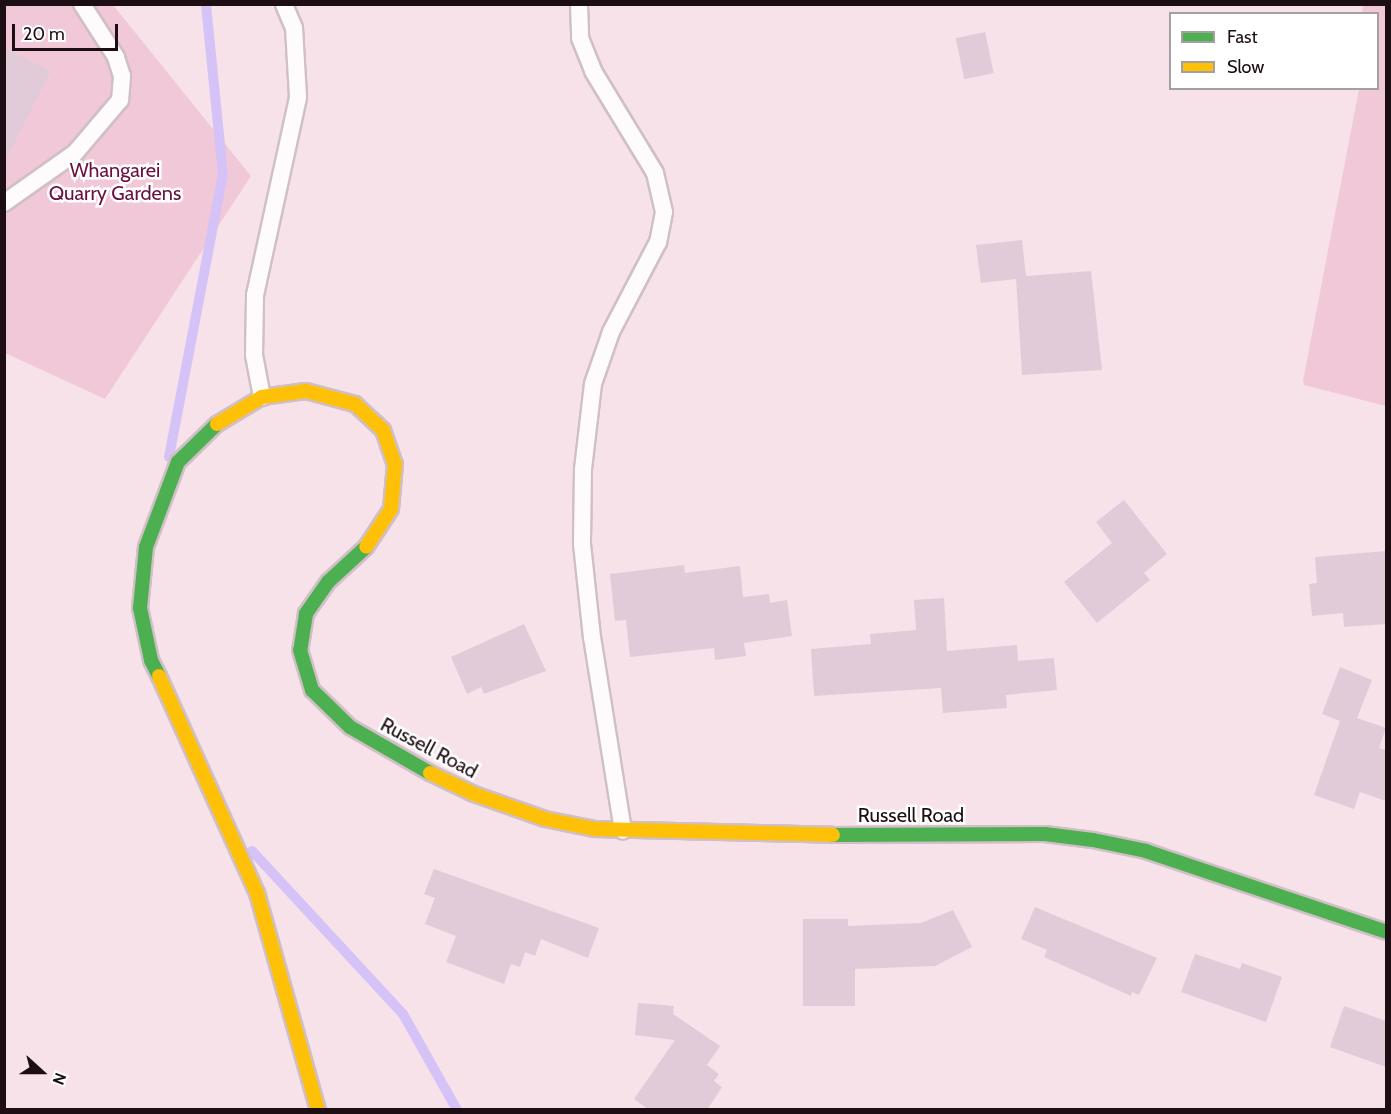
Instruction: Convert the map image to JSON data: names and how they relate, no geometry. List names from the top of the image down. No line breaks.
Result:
{"streets":{"street":["Russell Road"]},"parks":["Whangarei Quarry Gardens"],"legend":["Fast","Slow"],"scale_bar":"20 m","north":"right"}
